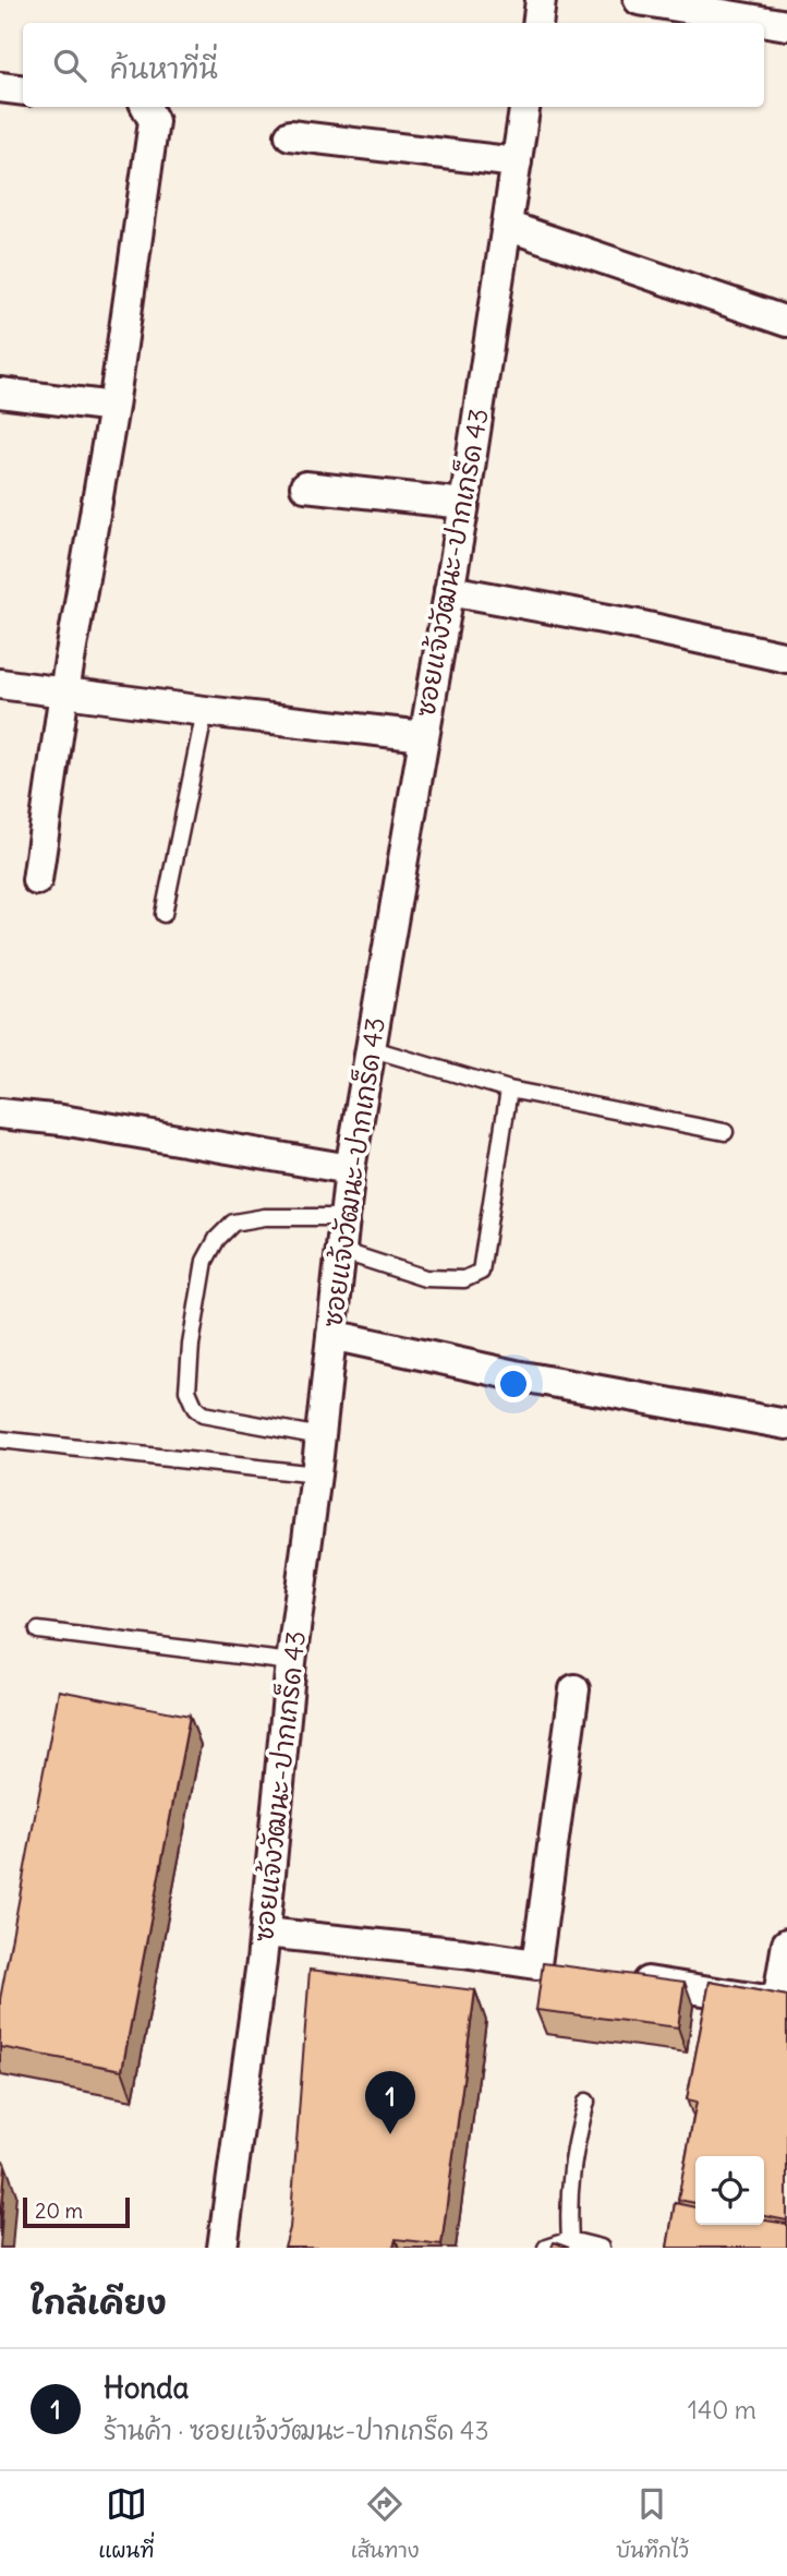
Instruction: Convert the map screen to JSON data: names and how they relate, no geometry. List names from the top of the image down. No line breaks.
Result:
{"streets":{"street":["ซอยแจ้งวัฒนะ-ปากเกร็ด 43"]},"scale_bar":"20 m","page":{"search":"ค้นหาที่นี่","pins":"1","scale":"20 m","heading":"ใกล้เคียง","list":[{"mark":"1","name":"Honda","note":"ร้านค้า · ซอยแจ้งวัฒนะ-ปากเกร็ด 43","value":"140 m"}],"nav":["แผนที่","เส้นทาง","บันทึกไว้"]}}
